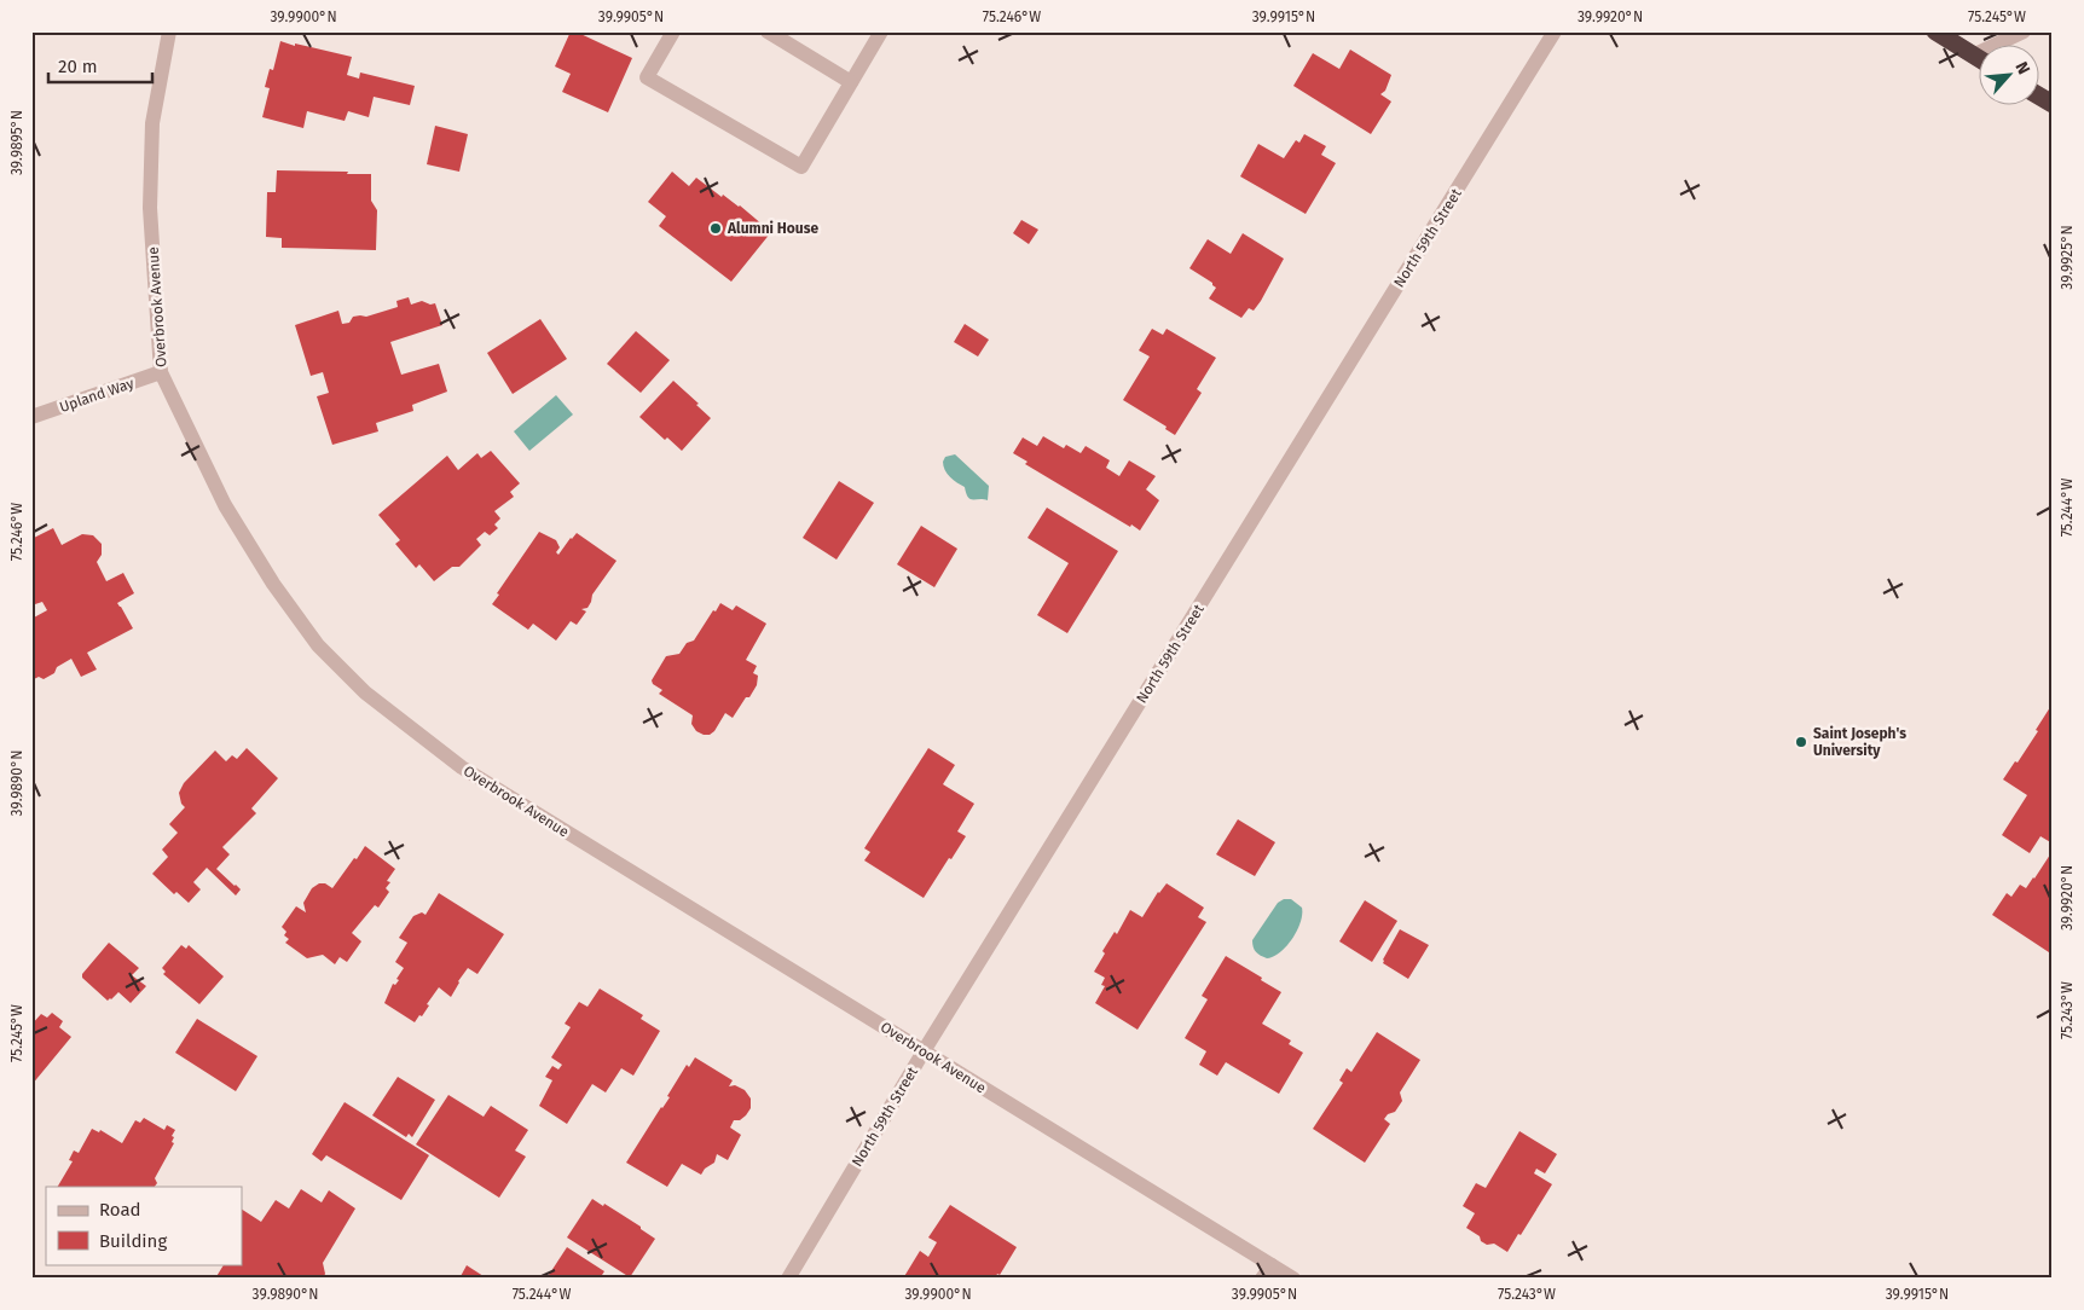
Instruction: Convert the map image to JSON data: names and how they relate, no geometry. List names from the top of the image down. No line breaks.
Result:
{"streets":{"street":["North 59th Street","Overbrook Avenue","Upland Way"]},"crossings":[["North 59th Street","Overbrook Avenue"],["Overbrook Avenue","Upland Way"]],"places":["Alumni House","Saint Joseph's University"],"legend":["Road","Building"],"scale_bar":"20 m","north":"top right","coordinates":["39.9900°N","39.9905°N","75.246°W","39.9915°N","39.9920°N","75.245°W","39.9895°N","39.9925°N","75.244°W","39.9890°N","75.243°W"]}
